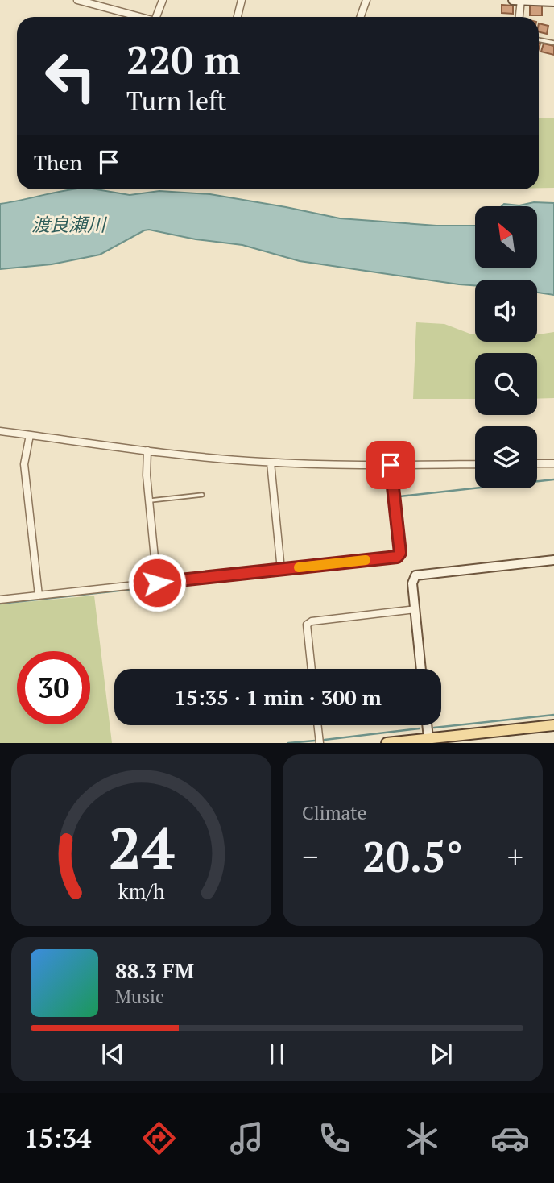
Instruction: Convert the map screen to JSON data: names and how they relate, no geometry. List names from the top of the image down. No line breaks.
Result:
{"water":["渡良瀬川"],"north":"top left","page":{"turn":["220 m","Turn left"],"then":"Then","limit":"30","trip":"15:35 · 1 min · 300 m","tile":"Climate","heat":["−","20.5°","+"],"song":["88.3 FM","Music"],"tabs":"15:34","gauge":["24","km/h"]}}
